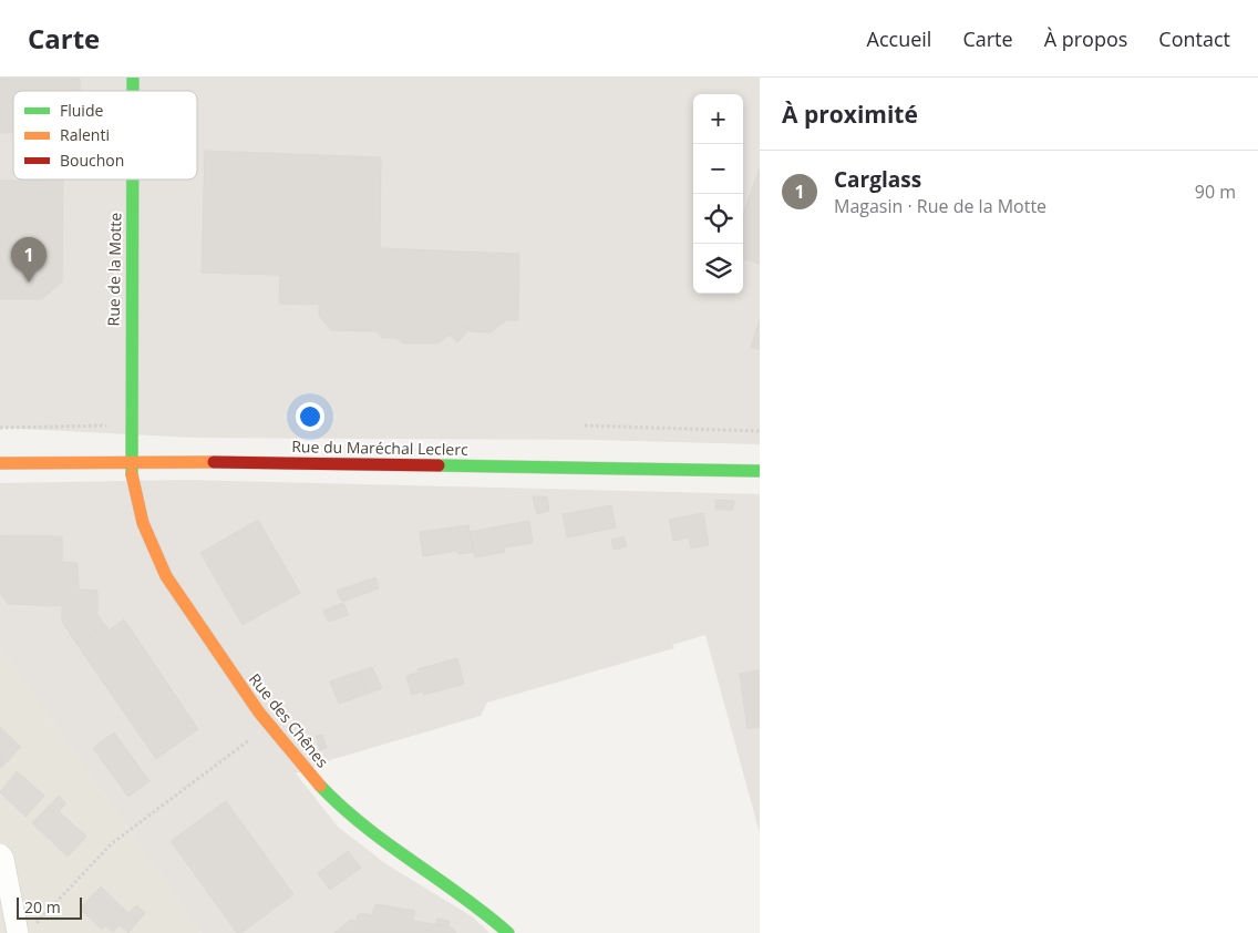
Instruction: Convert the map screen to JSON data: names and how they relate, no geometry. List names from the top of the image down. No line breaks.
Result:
{"streets":{"street":["Rue de la Motte","Rue du Maréchal Leclerc","Rue des Chênes"]},"crossings":[["Rue de la Motte","Rue du Maréchal Leclerc"],["Rue de la Motte","Rue des Chênes"],["Rue du Maréchal Leclerc","Rue des Chênes"]],"legend":["Fluide","Ralenti","Bouchon"],"scale_bar":"20 m","page":{"header":"Carte","nav":["Accueil","Carte","À propos","Contact"],"heading":"À proximité","map_buttons":["+","−"],"list":[{"mark":"1","name":"Carglass","note":"Magasin · Rue de la Motte","value":"90 m"}],"pins":"1","scale":"20 m"}}
